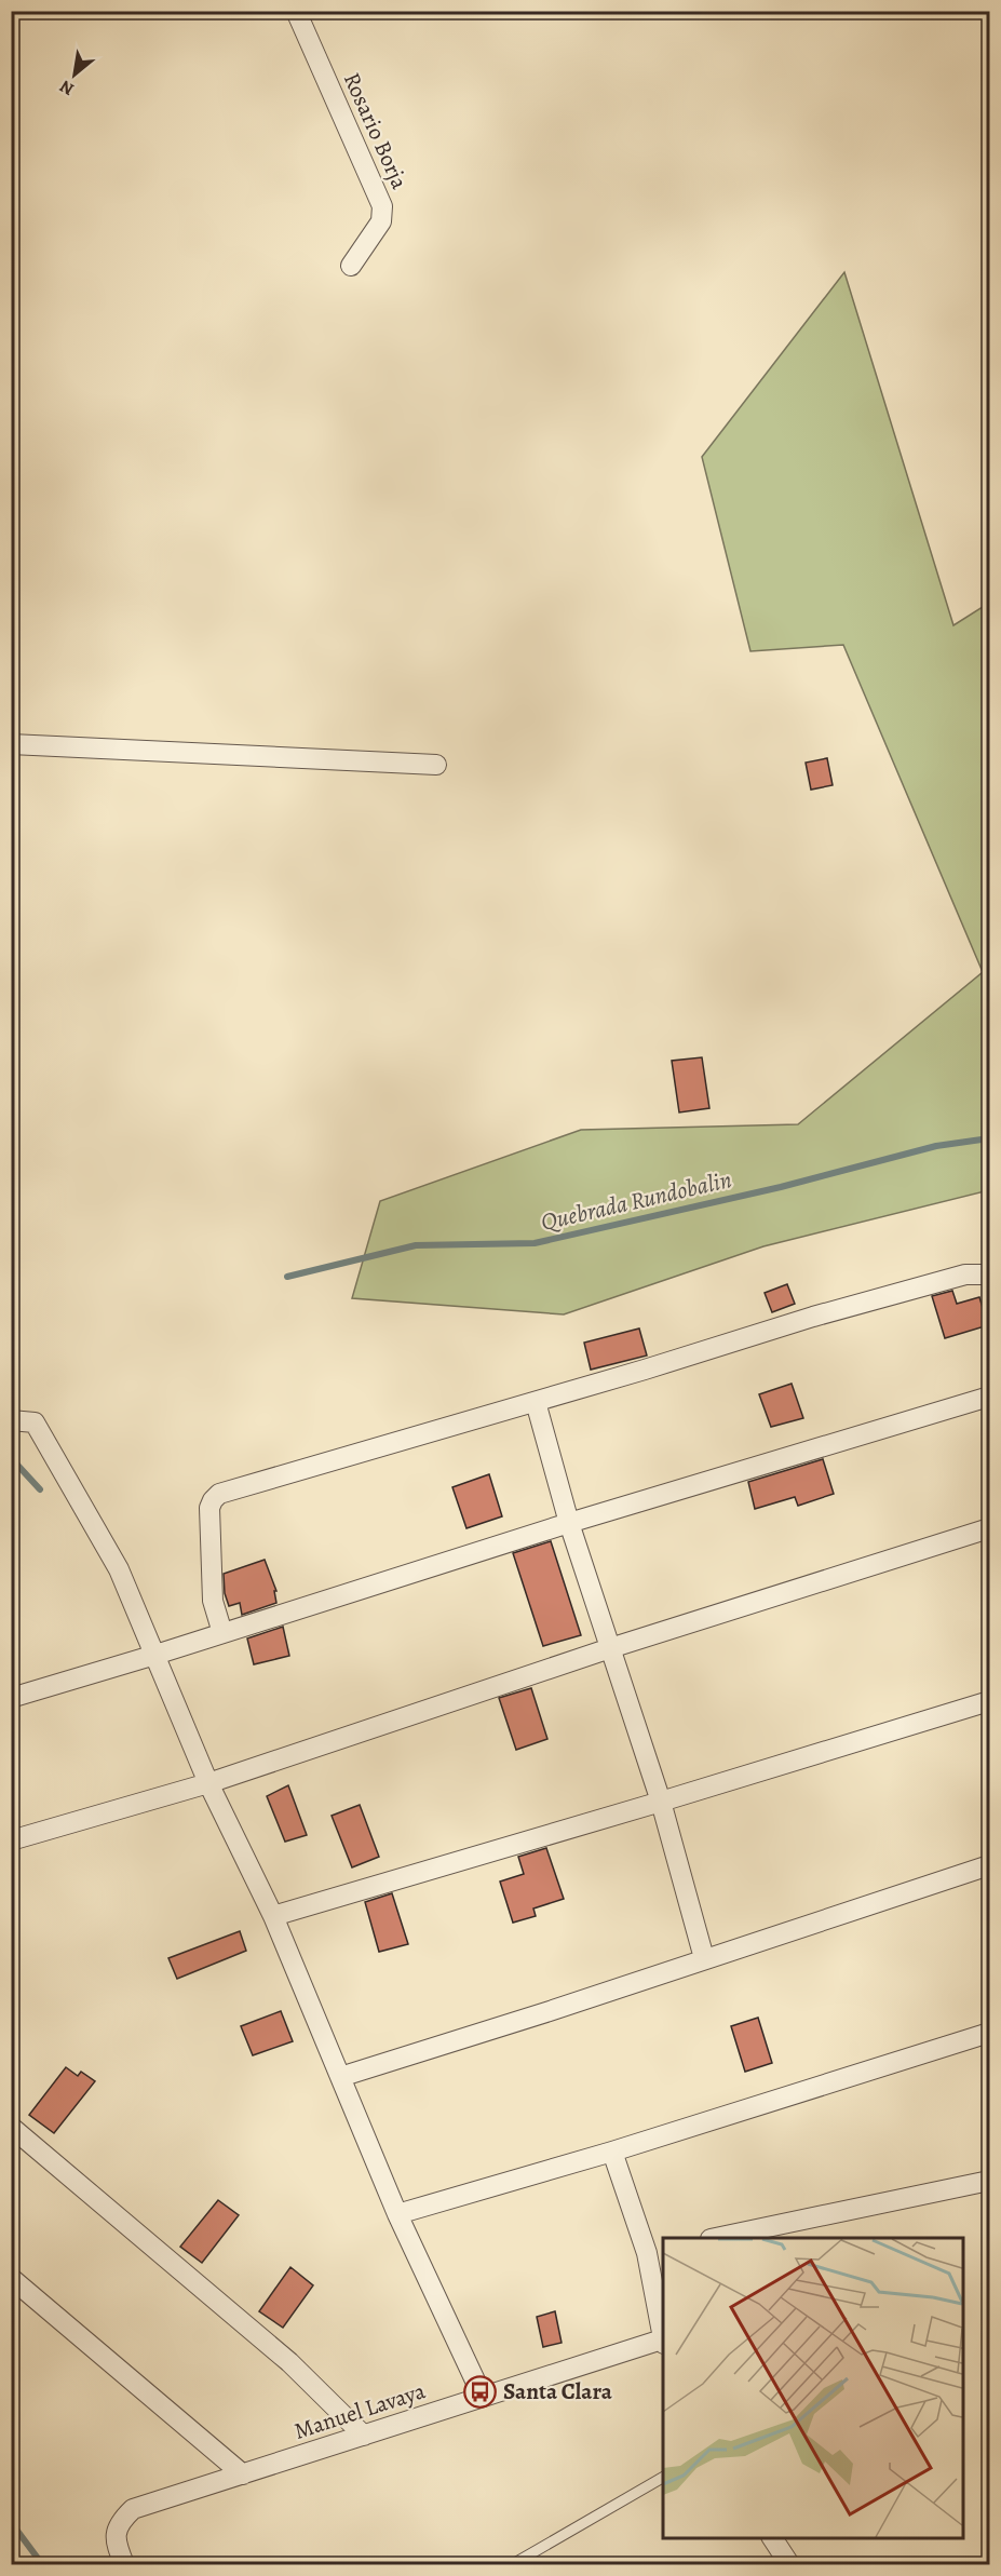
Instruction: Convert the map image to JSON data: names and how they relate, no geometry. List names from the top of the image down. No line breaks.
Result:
{"streets":{"street":["Rosario Borja","Manuel Lavaya"]},"water":["Quebrada Rundobalin"],"places":{"bus stop":["Santa Clara"]},"north":"bottom left"}
